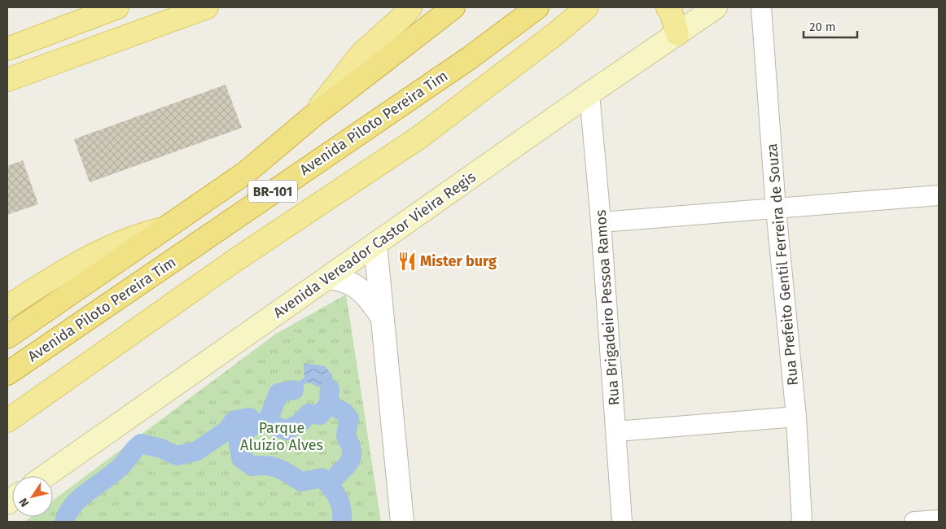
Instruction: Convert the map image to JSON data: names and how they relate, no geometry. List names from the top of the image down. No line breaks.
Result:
{"streets":{"highway":["Avenida Piloto Pereira Tim","BR-101"],"main road":["Avenida Vereador Castor Vieira Regis"],"street":["Rua Prefeito Gentil Ferreira de Souza","Rua Brigadeiro Pessoa Ramos"]},"crossings":[["Avenida Vereador Castor Vieira Regis","Rua Brigadeiro Pessoa Ramos"]],"parks":["Parque Aluízio Alves"],"places":{"restaurant":["Mister burg"]},"scale_bar":"20 m","north":"bottom left"}
